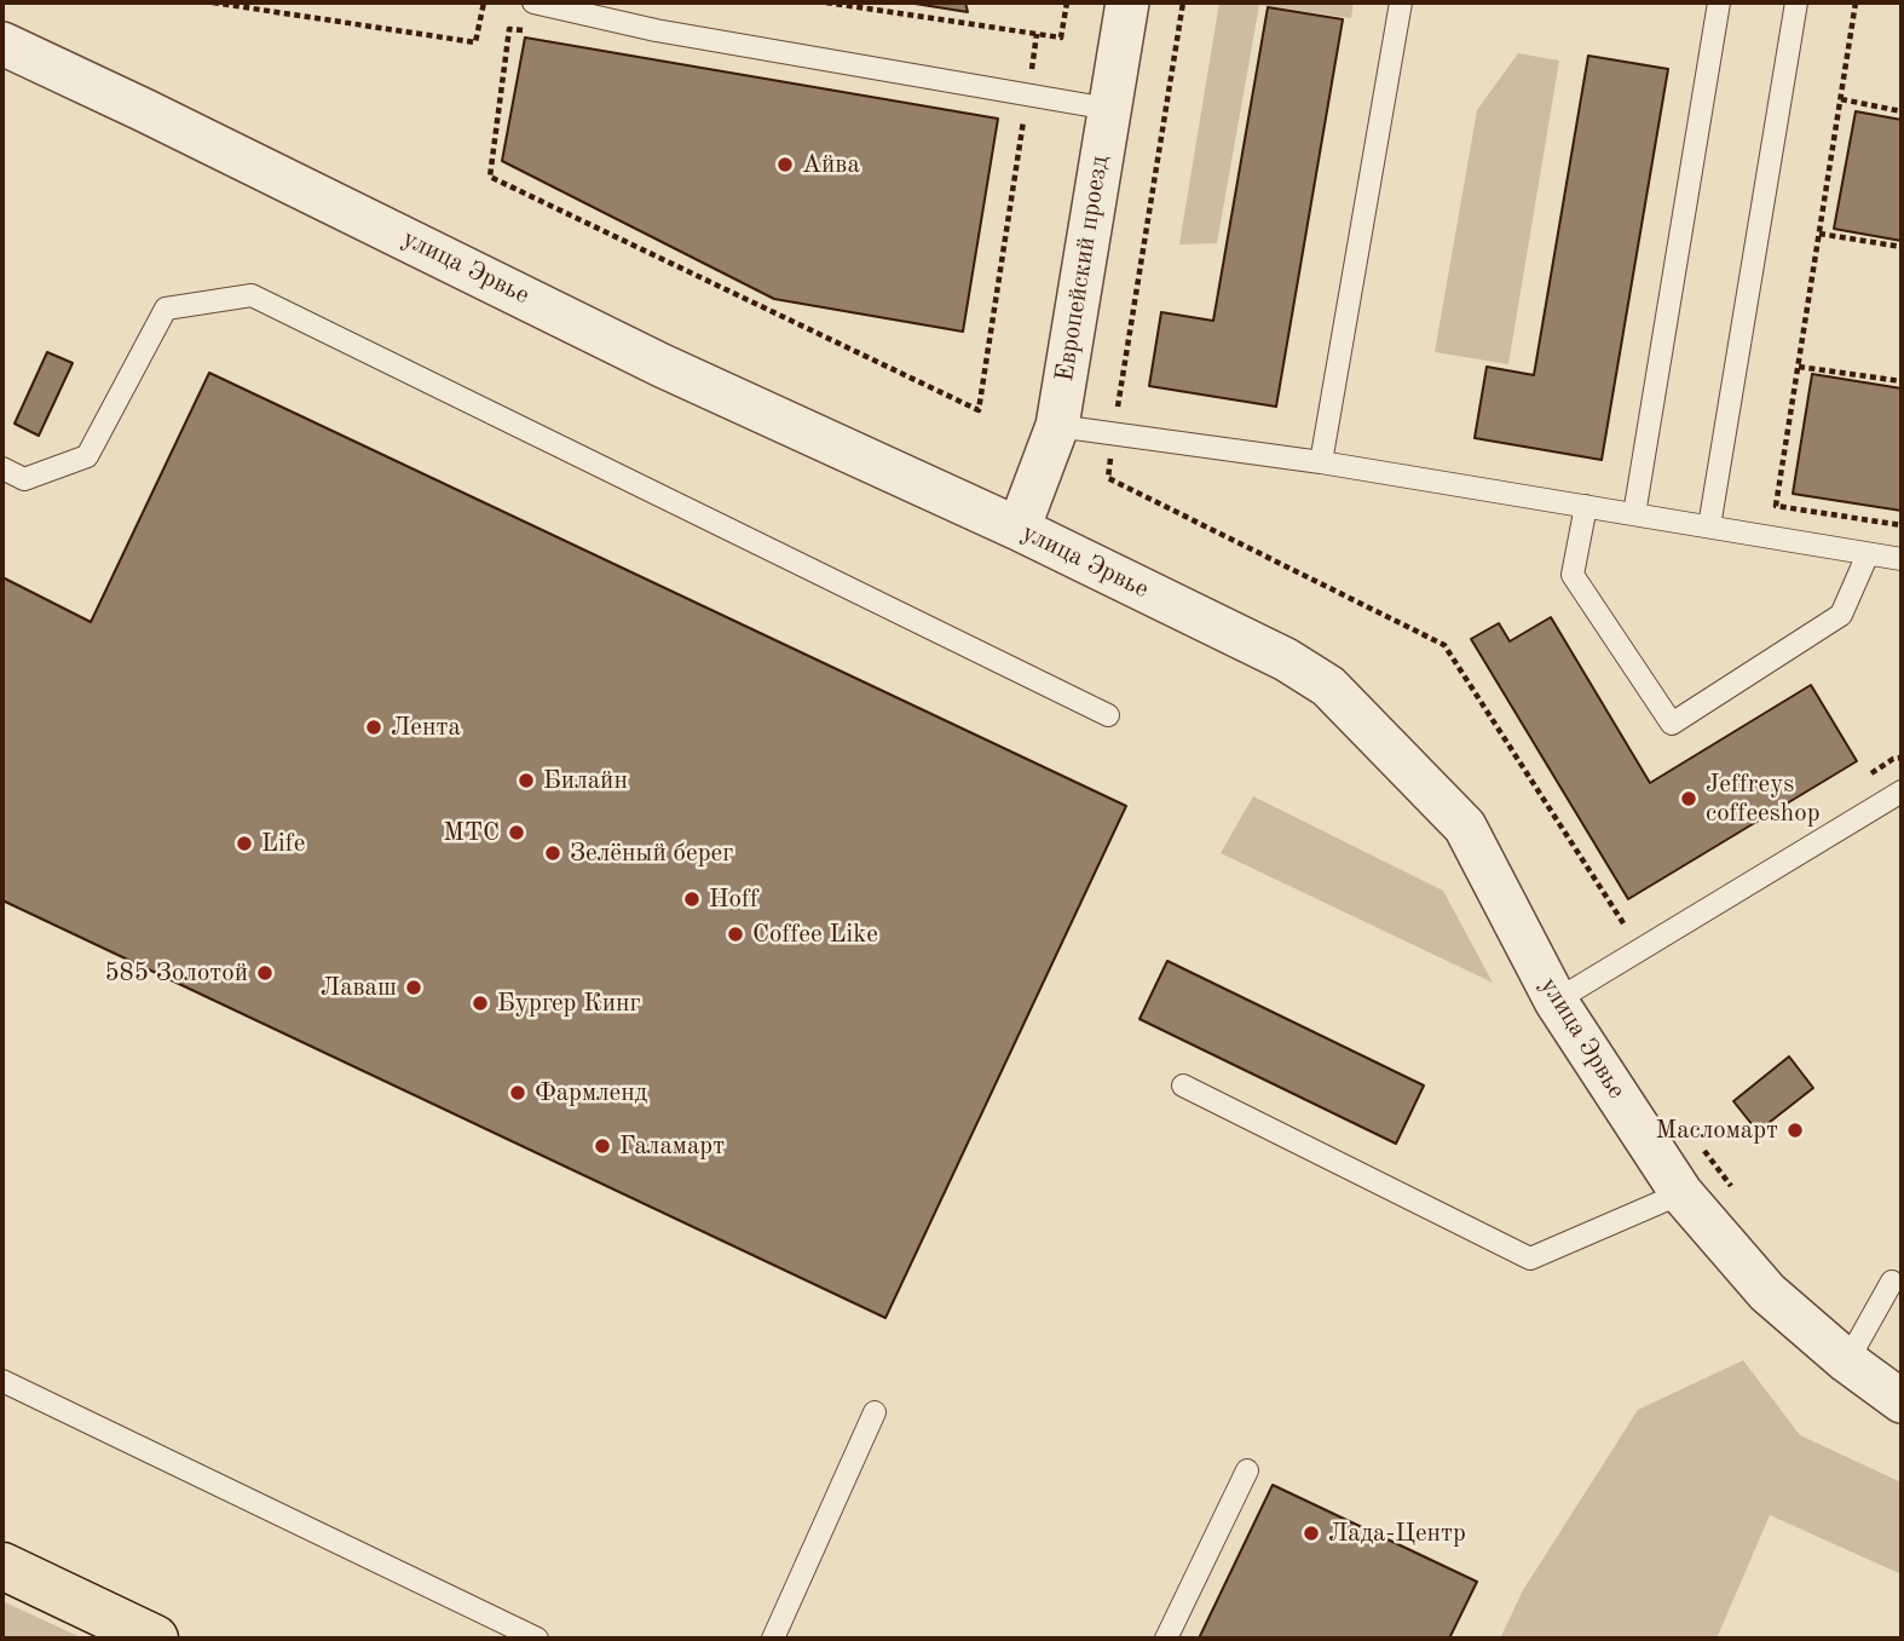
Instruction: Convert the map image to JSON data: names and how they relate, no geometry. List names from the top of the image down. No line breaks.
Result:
{"streets":{"street":["улица Эрвье","Европейский проезд"]},"crossings":[["улица Эрвье","Европейский проезд"]],"places":["Айва","Лента","Билайн","Jeffreys coffeeshop","МТС","Life","Зелёный берег","Hoff","Coffee Like","585 Золотой","Лаваш","Бургер Кинг","Фармленд","Масломарт","Галамарт","Лада-Центр"]}
